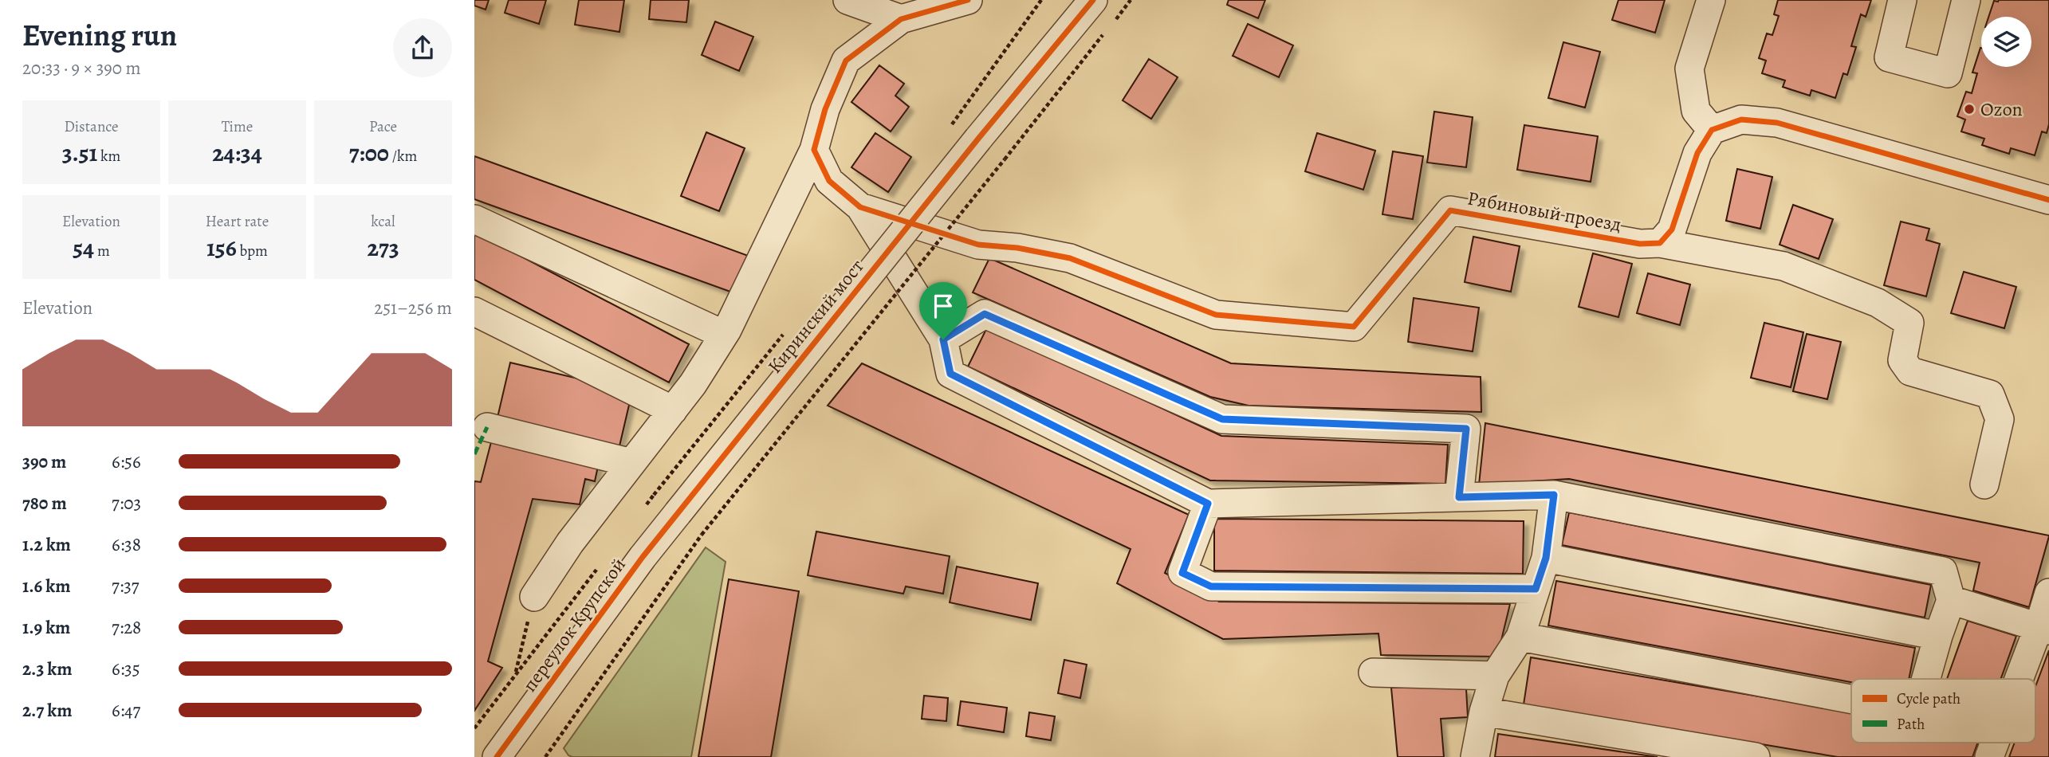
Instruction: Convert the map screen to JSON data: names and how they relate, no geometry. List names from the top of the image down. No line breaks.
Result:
{"streets":{"street":["Рябиновый проезд","Киринский мост","переулок Крупской"]},"crossings":[["Киринский мост","переулок Крупской"]],"places":["Ozon"],"legend":["Cycle path","Path"],"page":{"heading":["Evening run","20:33 · 9 × 390 m"],"stats":[["Distance","3.51 km"],["Time","24:34"],["Pace","7:00 /km"],["Elevation","54 m"],["Heart rate","156 bpm"],["kcal","273"]],"chart":["Elevation","251–256 m"],"list":[{"name":"390 m","note":"6:56"},{"name":"780 m","note":"7:03"},{"name":"1.2 km","note":"6:38"},{"name":"1.6 km","note":"7:37"},{"name":"1.9 km","note":"7:28"},{"name":"2.3 km","note":"6:35"},{"name":"2.7 km","note":"6:47"}]}}
